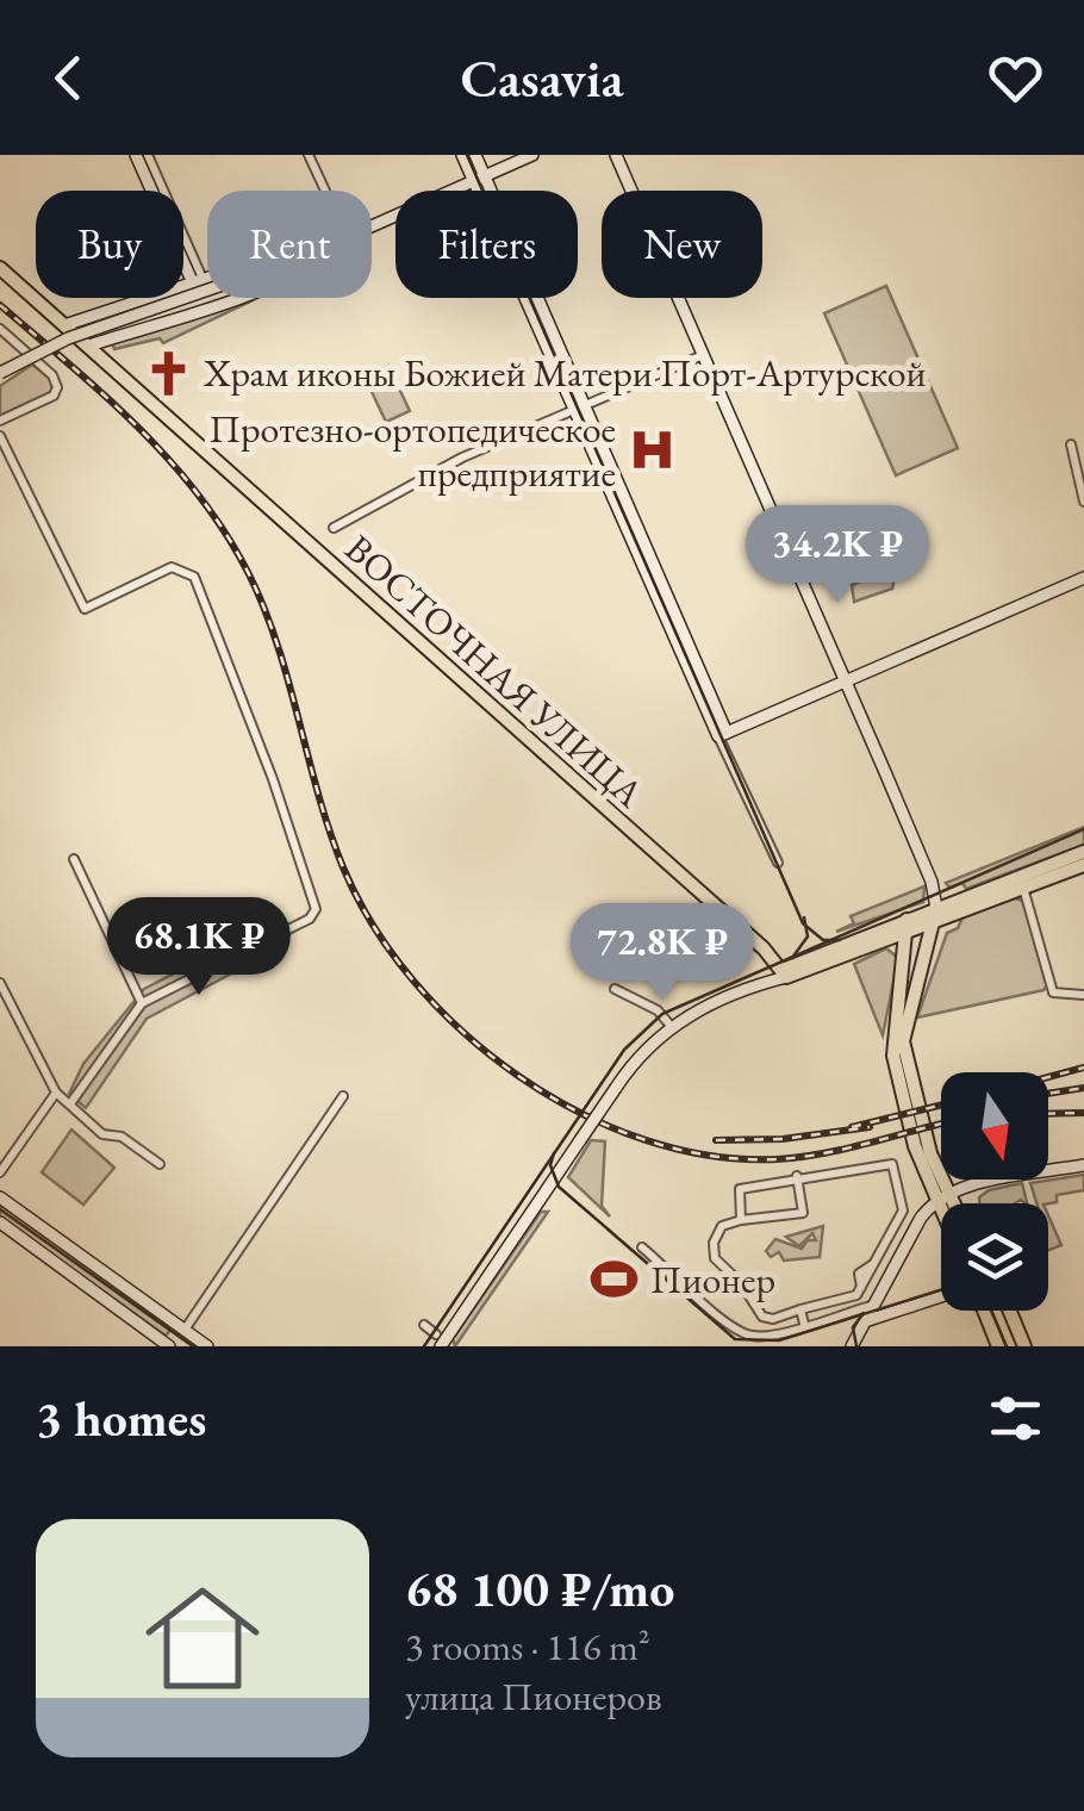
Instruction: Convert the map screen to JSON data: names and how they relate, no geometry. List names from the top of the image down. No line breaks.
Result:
{"streets":{"main road":["ВОСТОЧНАЯ УЛИЦА"]},"places":{"church":["Храм иконы Божией Матери Порт-Артурской"],"hospital":["Протезно-ортопедическое предприятие"],"sports":["Пионер"]},"north":"bottom","page":{"header":"Casavia","chip":["Buy","Rent","Filters","New"],"price":["34.2K ₽","68.1K ₽","72.8K ₽"],"heading":"3 homes","list":[{"name":"68 100 ₽/mo","note":"3 rooms · 116 m² · улица Пионеров"}]}}
